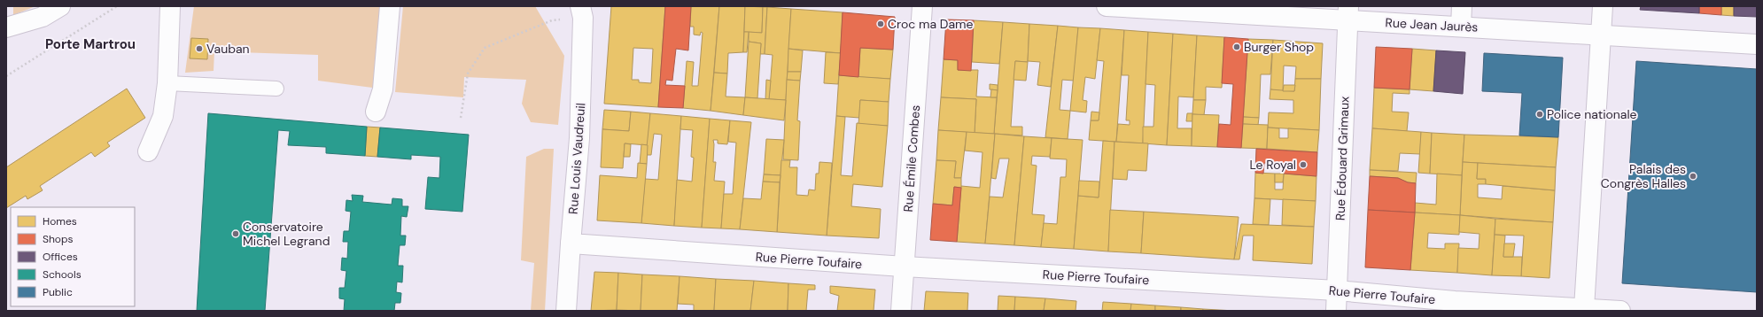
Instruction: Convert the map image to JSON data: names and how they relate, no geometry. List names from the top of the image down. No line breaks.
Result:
{"streets":{"street":["Rue Jean Jaurès","Rue Louis Vaudreuil","Rue Émile Combes","Rue Édouard Grimaux","Rue Pierre Toufaire"]},"crossings":[["Rue Jean Jaurès","Rue Édouard Grimaux"],["Rue Louis Vaudreuil","Rue Pierre Toufaire"],["Rue Émile Combes","Rue Pierre Toufaire"],["Rue Édouard Grimaux","Rue Pierre Toufaire"]],"districts":["Porte Martrou"],"places":["Croc ma Dame","Burger Shop","Vauban","Police nationale","Le Royal","Palais des Congrès Halles","Conservatoire Michel Legrand"],"legend":["Homes","Shops","Offices","Schools","Public"]}
